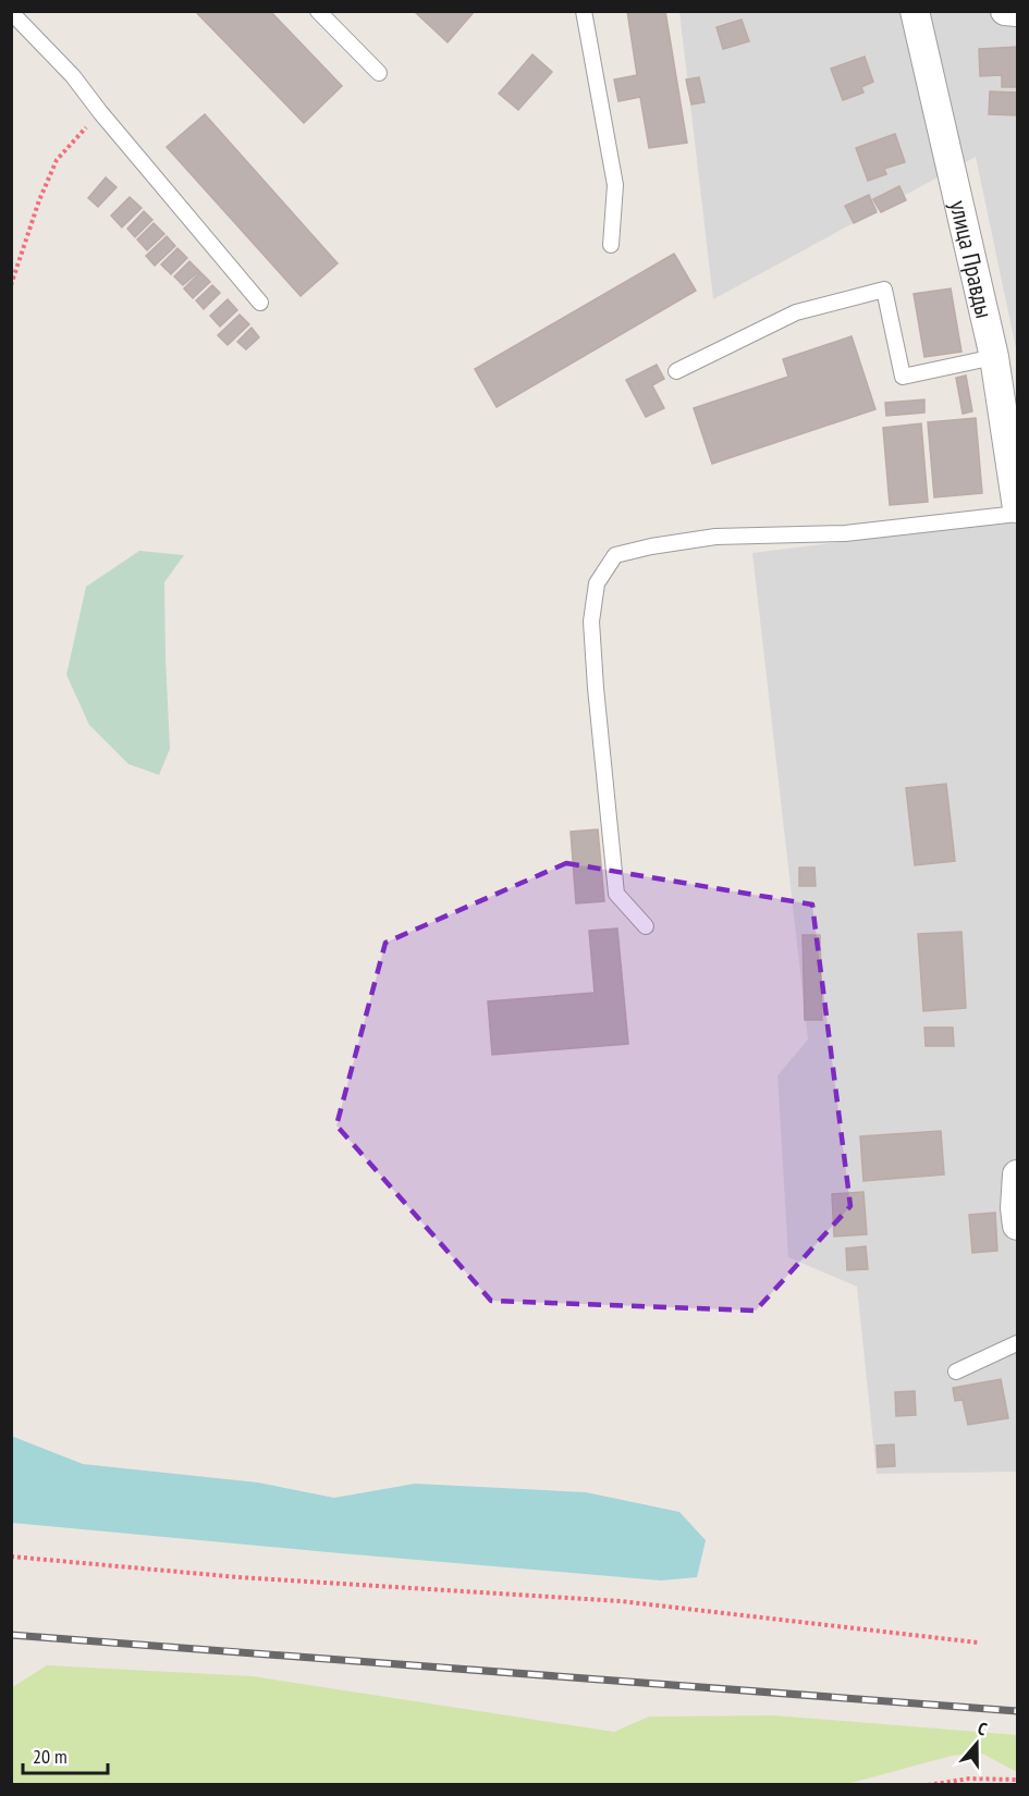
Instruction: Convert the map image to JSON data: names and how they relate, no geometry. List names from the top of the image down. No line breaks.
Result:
{"streets":{"street":["улица Правды"]},"scale_bar":"20 m","north":"top"}
